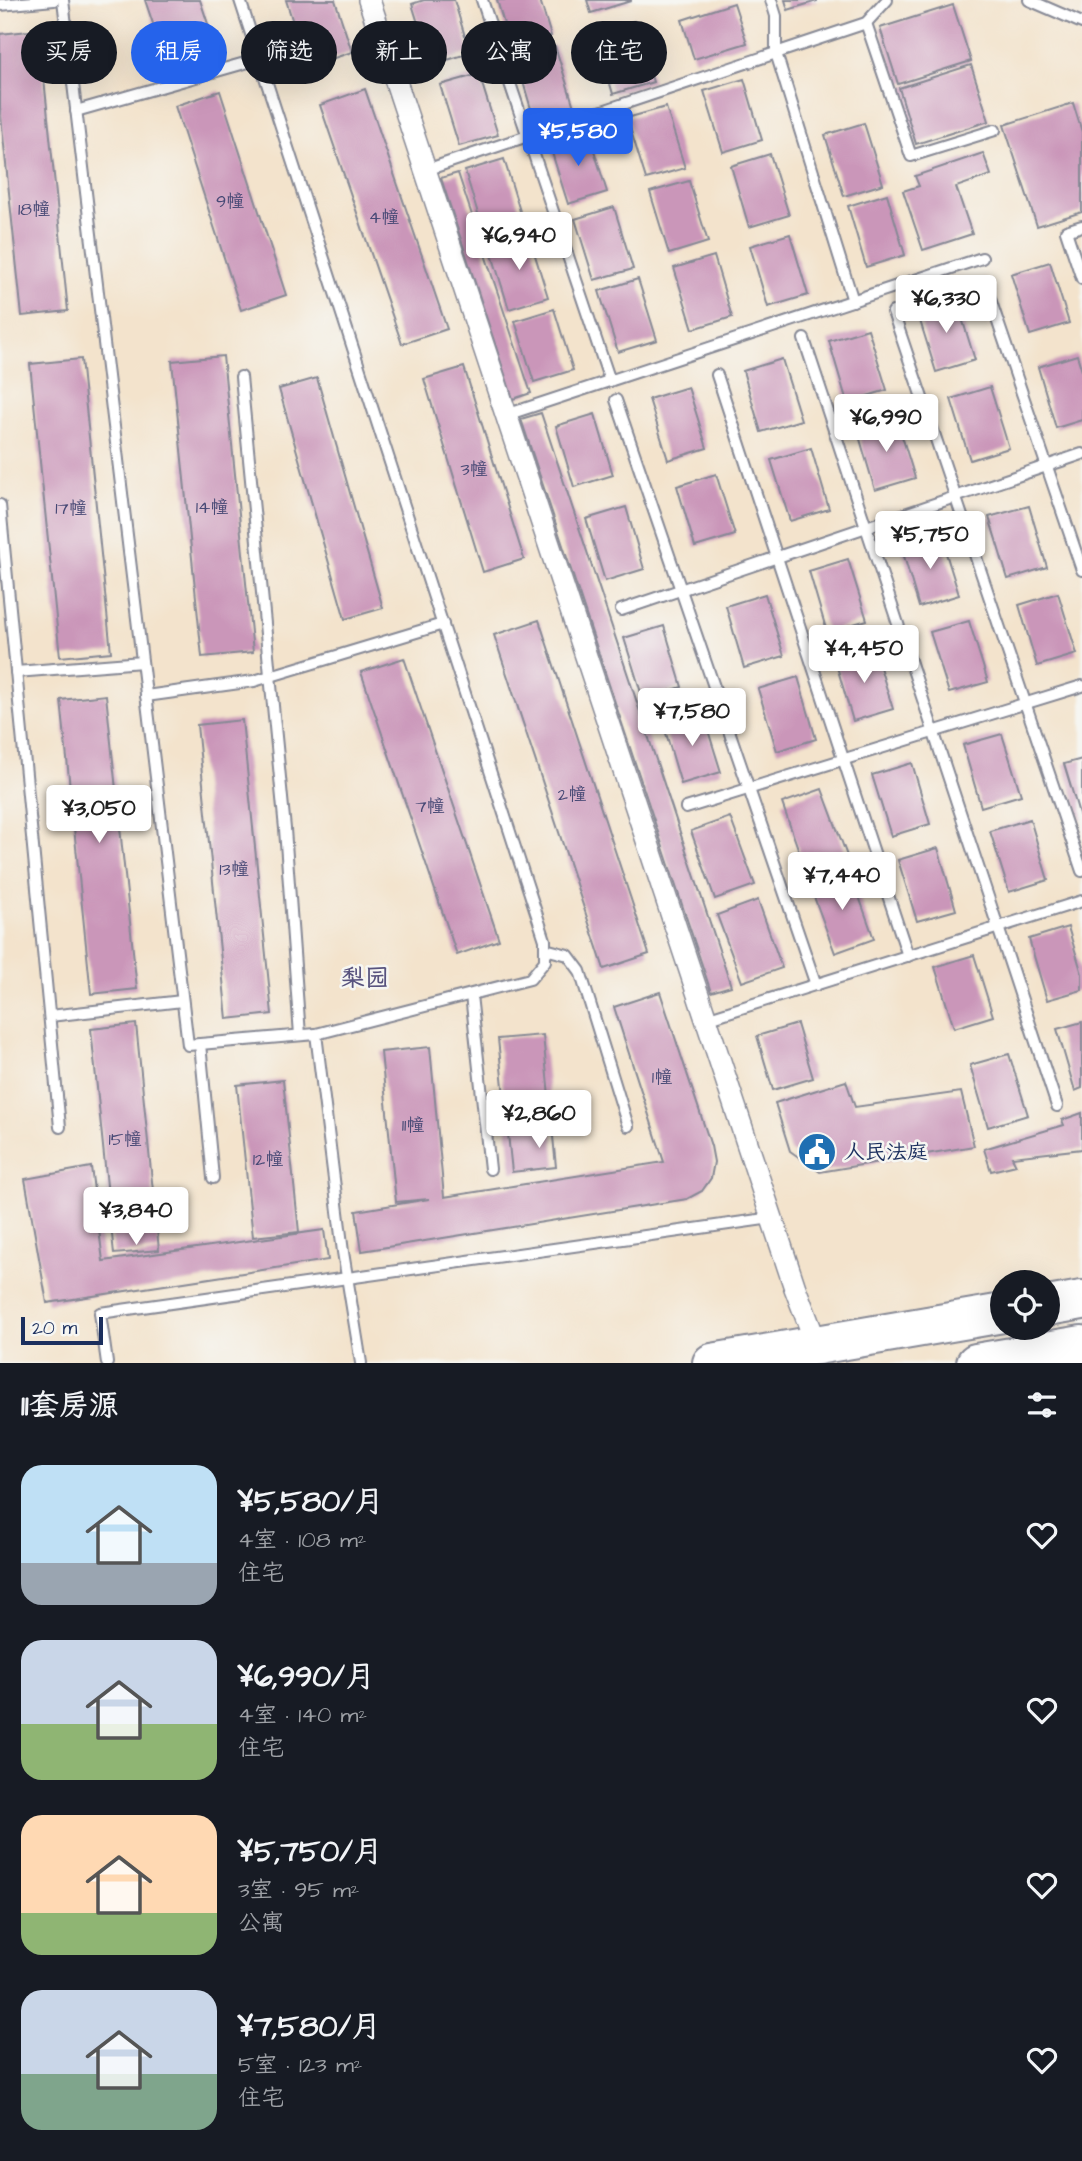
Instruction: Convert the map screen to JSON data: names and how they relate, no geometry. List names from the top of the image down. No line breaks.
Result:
{"districts":["梨园"],"places":{"public building":["人民法庭"]},"house_numbers":["9幢","18幢","4幢","3幢","14幢","17幢","2幢","7幢","13幢","1幢","11幢","15幢","12幢"],"scale_bar":"20 m","page":{"chip":["买房","租房","筛选","新上","公寓","住宅"],"price":["¥5,580","¥6,940","¥6,330","¥6,990","¥5,750","¥4,450","¥7,580","¥3,050","¥7,440","¥2,860","¥3,840"],"scale":"20 m","heading":"11套房源","list":[{"name":"¥5,580/月","note":"4室 · 108 m² · 住宅"},{"name":"¥6,990/月","note":"4室 · 140 m² · 住宅"},{"name":"¥5,750/月","note":"3室 · 95 m² · 公寓"},{"name":"¥7,580/月","note":"5室 · 123 m² · 住宅"}]}}
